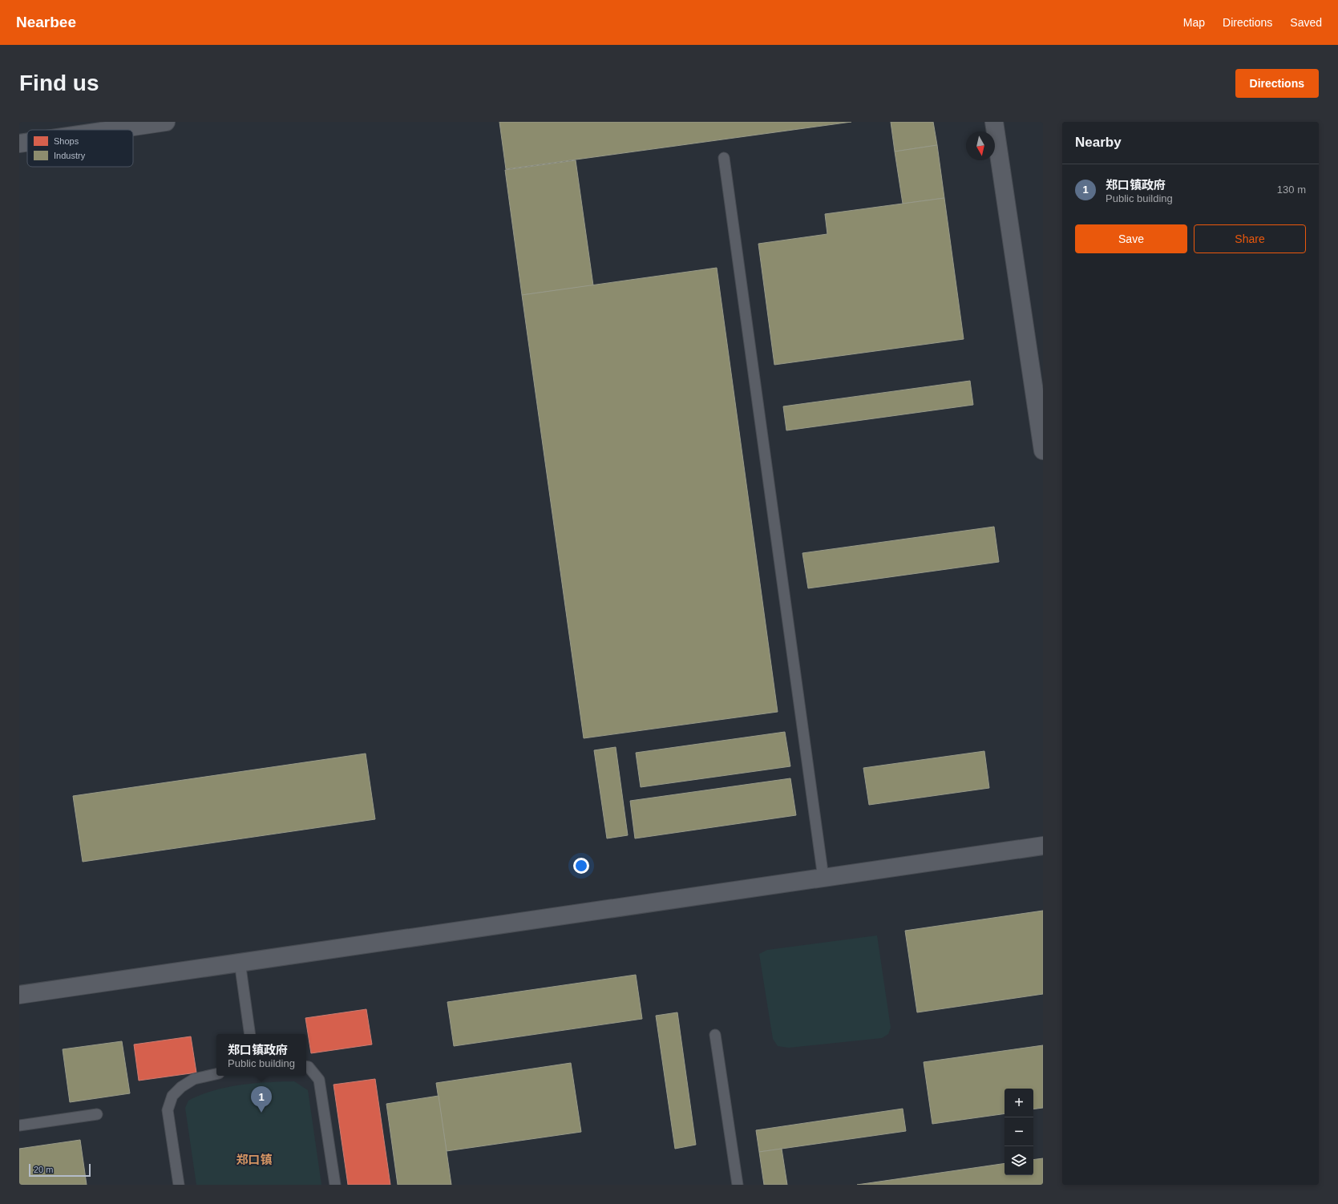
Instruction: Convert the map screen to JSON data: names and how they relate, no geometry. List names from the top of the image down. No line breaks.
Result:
{"districts":["郑口镇"],"legend":["Shops","Industry"],"scale_bar":"20 m","north":"bottom","page":{"header":"Nearbee","nav":["Map","Directions","Saved"],"buttons":["Directions",["Save","Share"]],"title":"Find us","heading":"Nearby","list":[{"mark":"1","name":"郑口镇政府","note":"Public building","value":"130 m"}],"popup":["郑口镇政府","Public building"],"pins":"1","map_buttons":["+","−"],"scale":"20 m"}}
